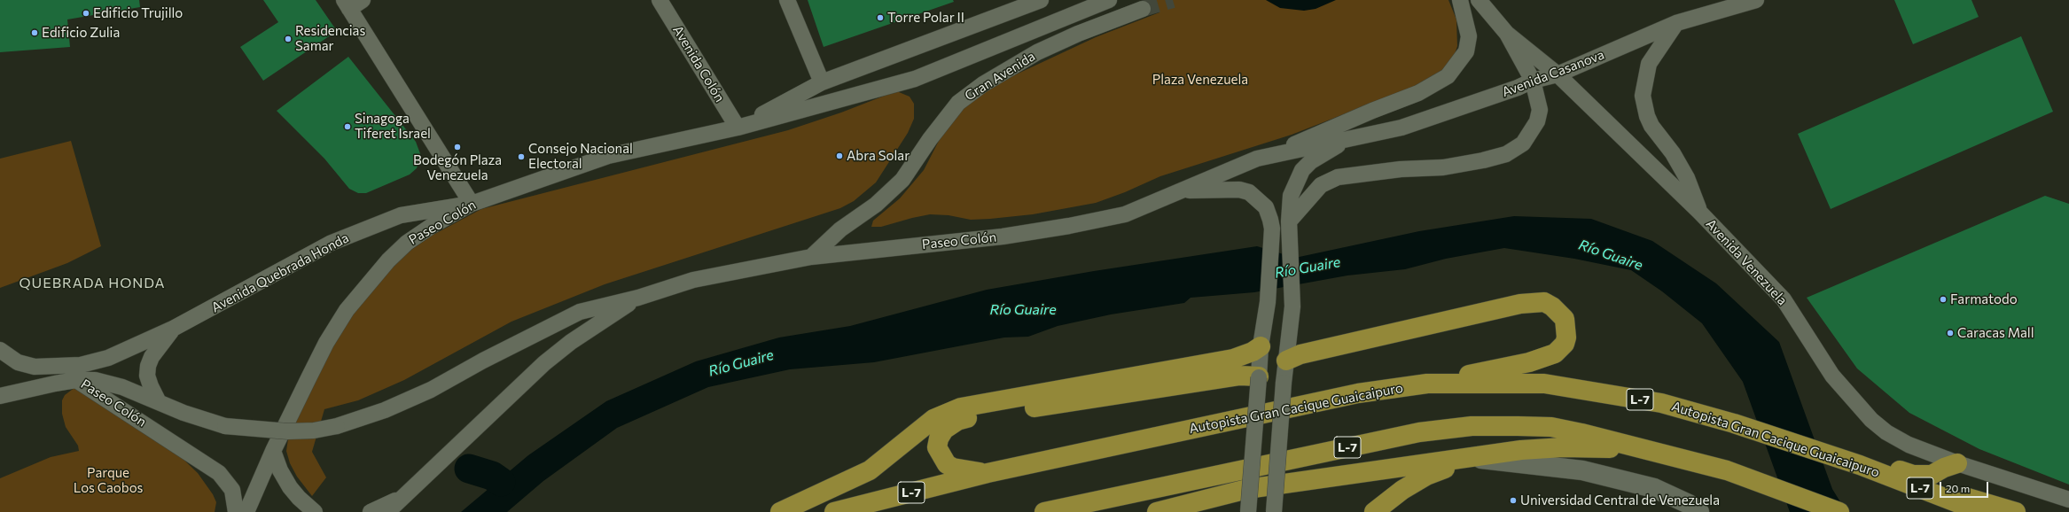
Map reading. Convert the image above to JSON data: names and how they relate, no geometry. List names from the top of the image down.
{
  "streets": {
    "highway": ["L-7", "Autopista Gran Cacique Guaicaipuro"],
    "street": [
      "Avenida Colón",
      "Avenida Casanova",
      "Gran Avenida",
      "Paseo Colón",
      "Avenida Venezuela",
      "Avenida Quebrada Honda"
    ]
  },
  "crossings": [
    ["Avenida Colón", "Gran Avenida"],
    ["Avenida Colón", "Paseo Colón"],
    ["Avenida Casanova", "Paseo Colón"],
    ["Avenida Casanova", "Avenida Venezuela"],
    ["Gran Avenida", "Paseo Colón"],
    ["Paseo Colón", "Avenida Quebrada Honda"]
  ],
  "districts": ["QUEBRADA HONDA"],
  "water": ["Río Guaire"],
  "parks": ["Plaza Venezuela", "Parque Los Caobos"],
  "places": [
    "Edificio Trujillo",
    "Torre Polar II",
    "Edificio Zulia",
    "Residencias Samar",
    "Sinagoga Tiferet Israel",
    "Bodegón Plaza Venezuela",
    "Abra Solar",
    "Consejo Nacional Electoral",
    "Farmatodo",
    "Caracas Mall",
    "Universidad Central de Venezuela"
  ],
  "scale_bar": "20 m"
}
